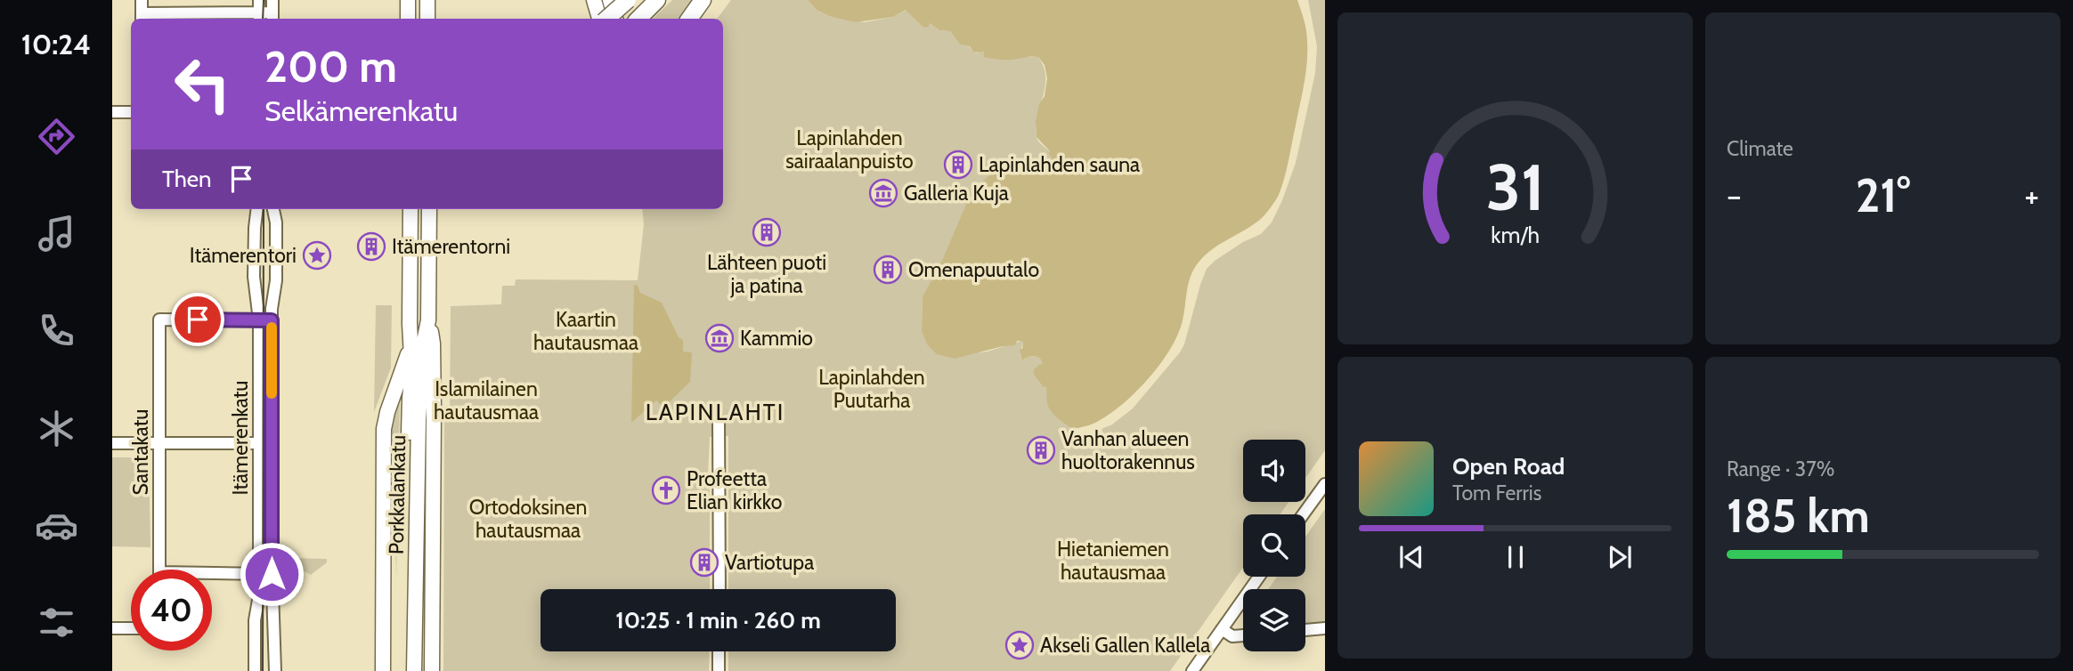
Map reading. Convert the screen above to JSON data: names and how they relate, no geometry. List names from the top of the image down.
{
  "streets": {
    "main road": ["Porkkalankatu"],
    "street": ["Itämerenkatu", "Santakatu"]
  },
  "crossings": [
    ["Itämerenkatu", "Santakatu"]
  ],
  "districts": ["LAPINLAHTI"],
  "parks": [
    "Lapinlahden sairaalanpuisto",
    "Kaartin hautausmaa",
    "Lapinlahden Puutarha",
    "Islamilainen hautausmaa",
    "Ortodoksinen hautausmaa",
    "Hietaniemen hautausmaa"
  ],
  "places": {
    "building": [
      "Lapinlahden sauna",
      "Lähteen puoti ja patina",
      "Itämerentorni",
      "Omenapuutalo",
      "Vanhan alueen huoltorakennus",
      "Vartiotupa"
    ],
    "museum": ["Galleria Kuja", "Kammio"],
    "place": ["Itämerentori", "Akseli Gallen Kallela"],
    "church": ["Profeetta Elian kirkko"]
  },
  "page": {
    "tabs": "10:24",
    "tile": [
      "Climate",
      ["Range · 37%", "185 km"]
    ],
    "turn": ["200 m", "Selkämerenkatu"],
    "then": "Then",
    "heat": ["−", "21°", "+"],
    "song": ["Open Road", "Tom Ferris"],
    "limit": "40",
    "trip": "10:25 · 1 min · 260 m",
    "gauge": ["31", "km/h"]
  }
}
